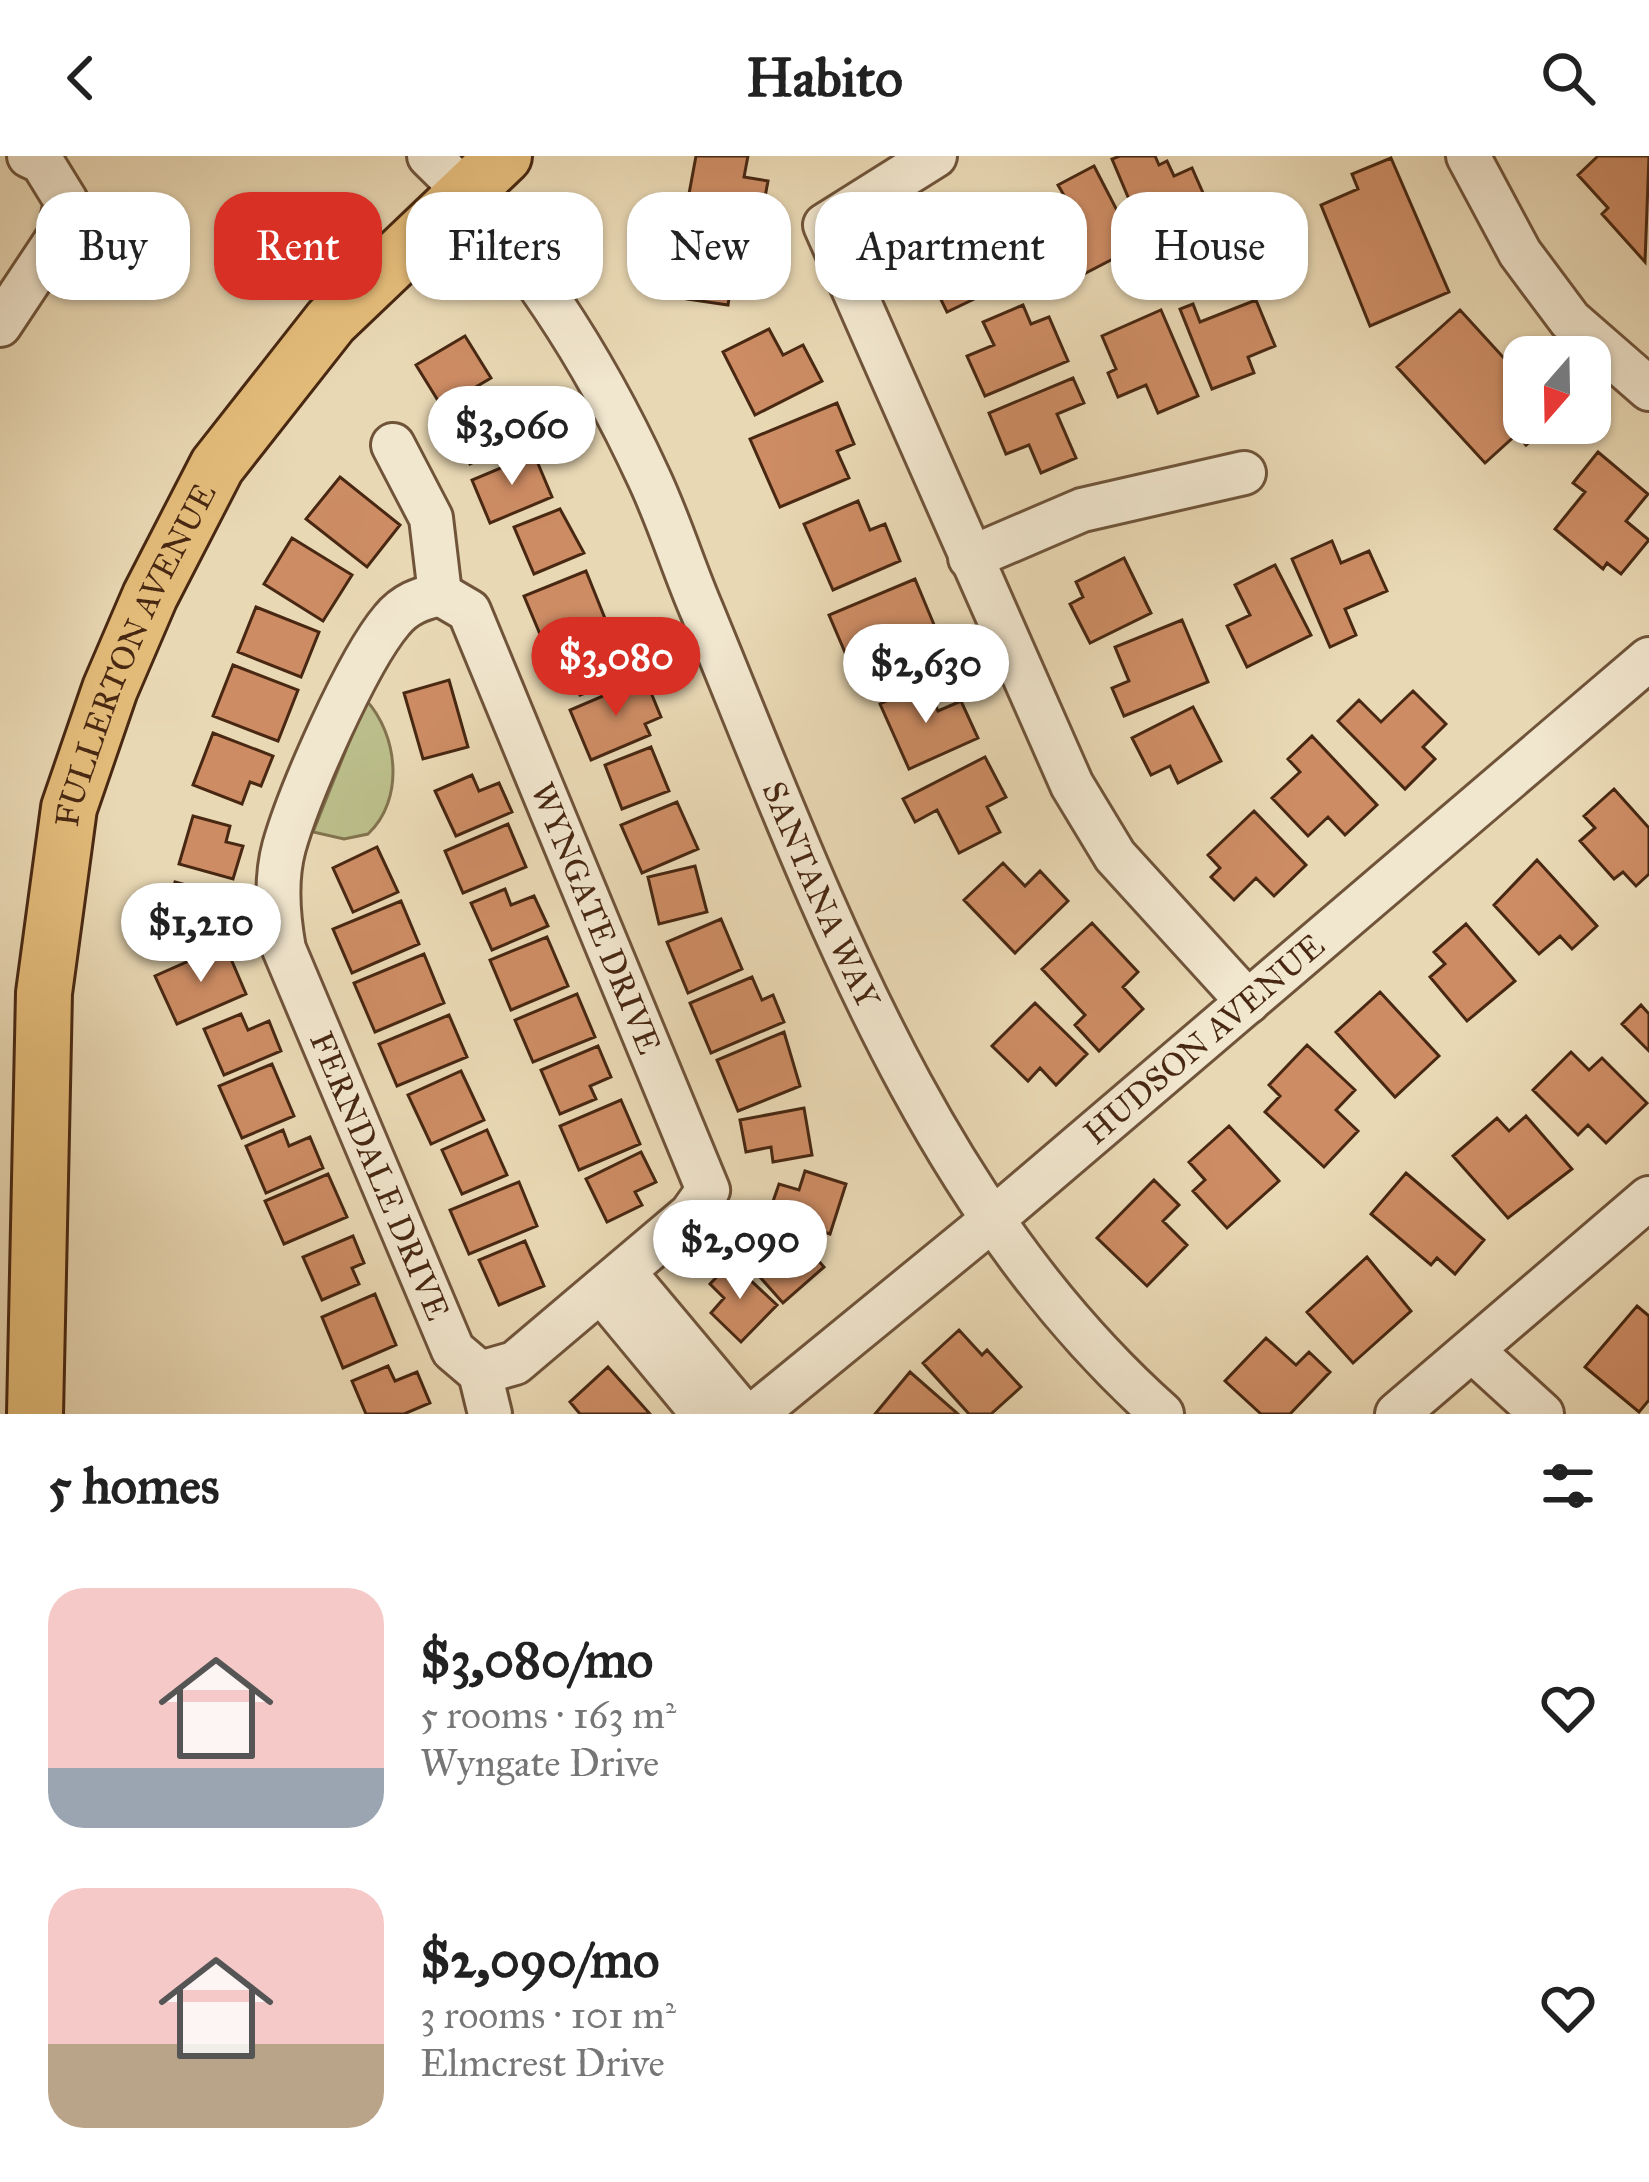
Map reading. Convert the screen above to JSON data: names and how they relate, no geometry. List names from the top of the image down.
{
  "streets": {
    "main road": ["FULLERTON AVENUE"],
    "street": [
      "SANTANA WAY",
      "WYNGATE DRIVE",
      "HUDSON AVENUE",
      "FERNDALE DRIVE"
    ]
  },
  "crossings": [
    ["FULLERTON AVENUE", "SANTANA WAY"],
    ["SANTANA WAY", "HUDSON AVENUE"],
    ["WYNGATE DRIVE", "FERNDALE DRIVE"]
  ],
  "north": "bottom",
  "page": {
    "header": "Habito",
    "chip": [
      "Buy",
      "Rent",
      "Filters",
      "New",
      "Apartment",
      "House"
    ],
    "price": [
      "$3,060",
      "$3,080",
      "$2,630",
      "$1,210",
      "$2,090"
    ],
    "heading": "5 homes",
    "list": [
      {
        "name": "$3,080/mo",
        "note": "5 rooms · 163 m² · Wyngate Drive"
      },
      {
        "name": "$2,090/mo",
        "note": "3 rooms · 101 m² · Elmcrest Drive"
      }
    ]
  }
}
